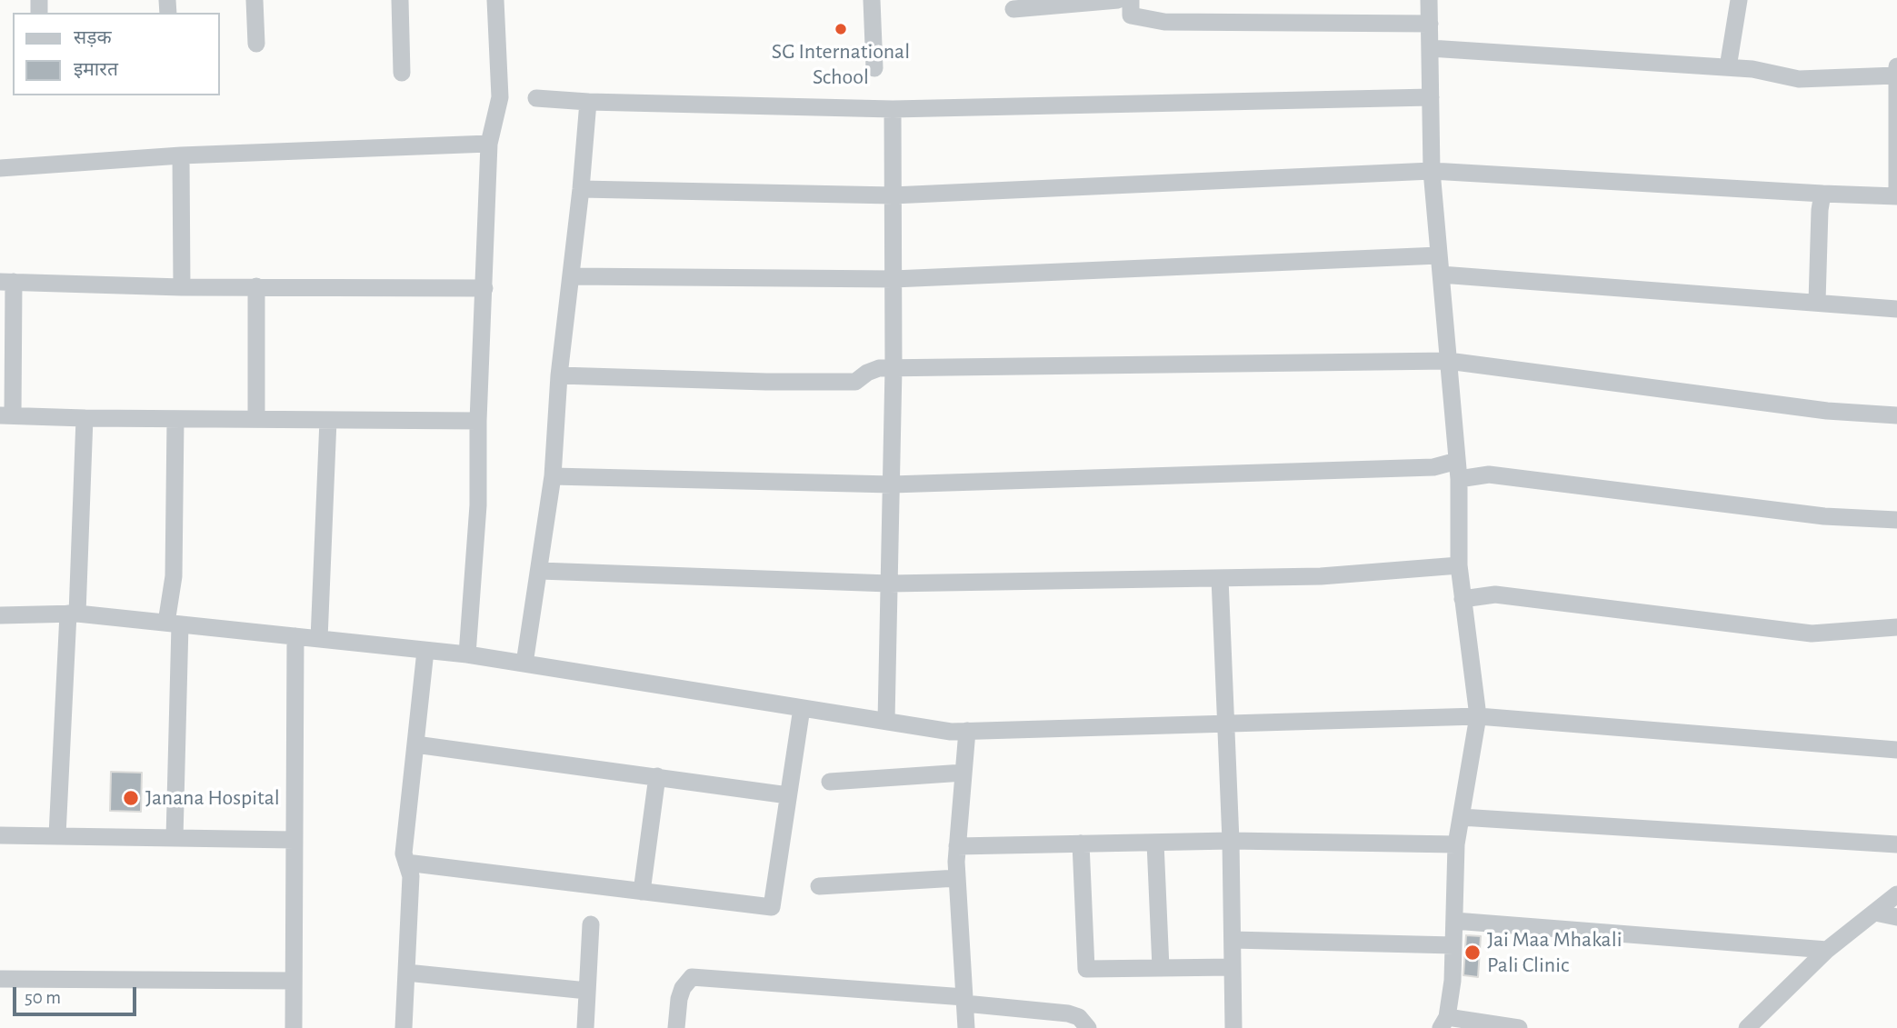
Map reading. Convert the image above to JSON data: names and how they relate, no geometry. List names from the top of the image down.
{
  "places": ["SG International School", "Janana Hospital", "Jai Maa Mhakali Pali Clinic"],
  "legend": ["सड़क", "इमारत"],
  "scale_bar": "50 m"
}
